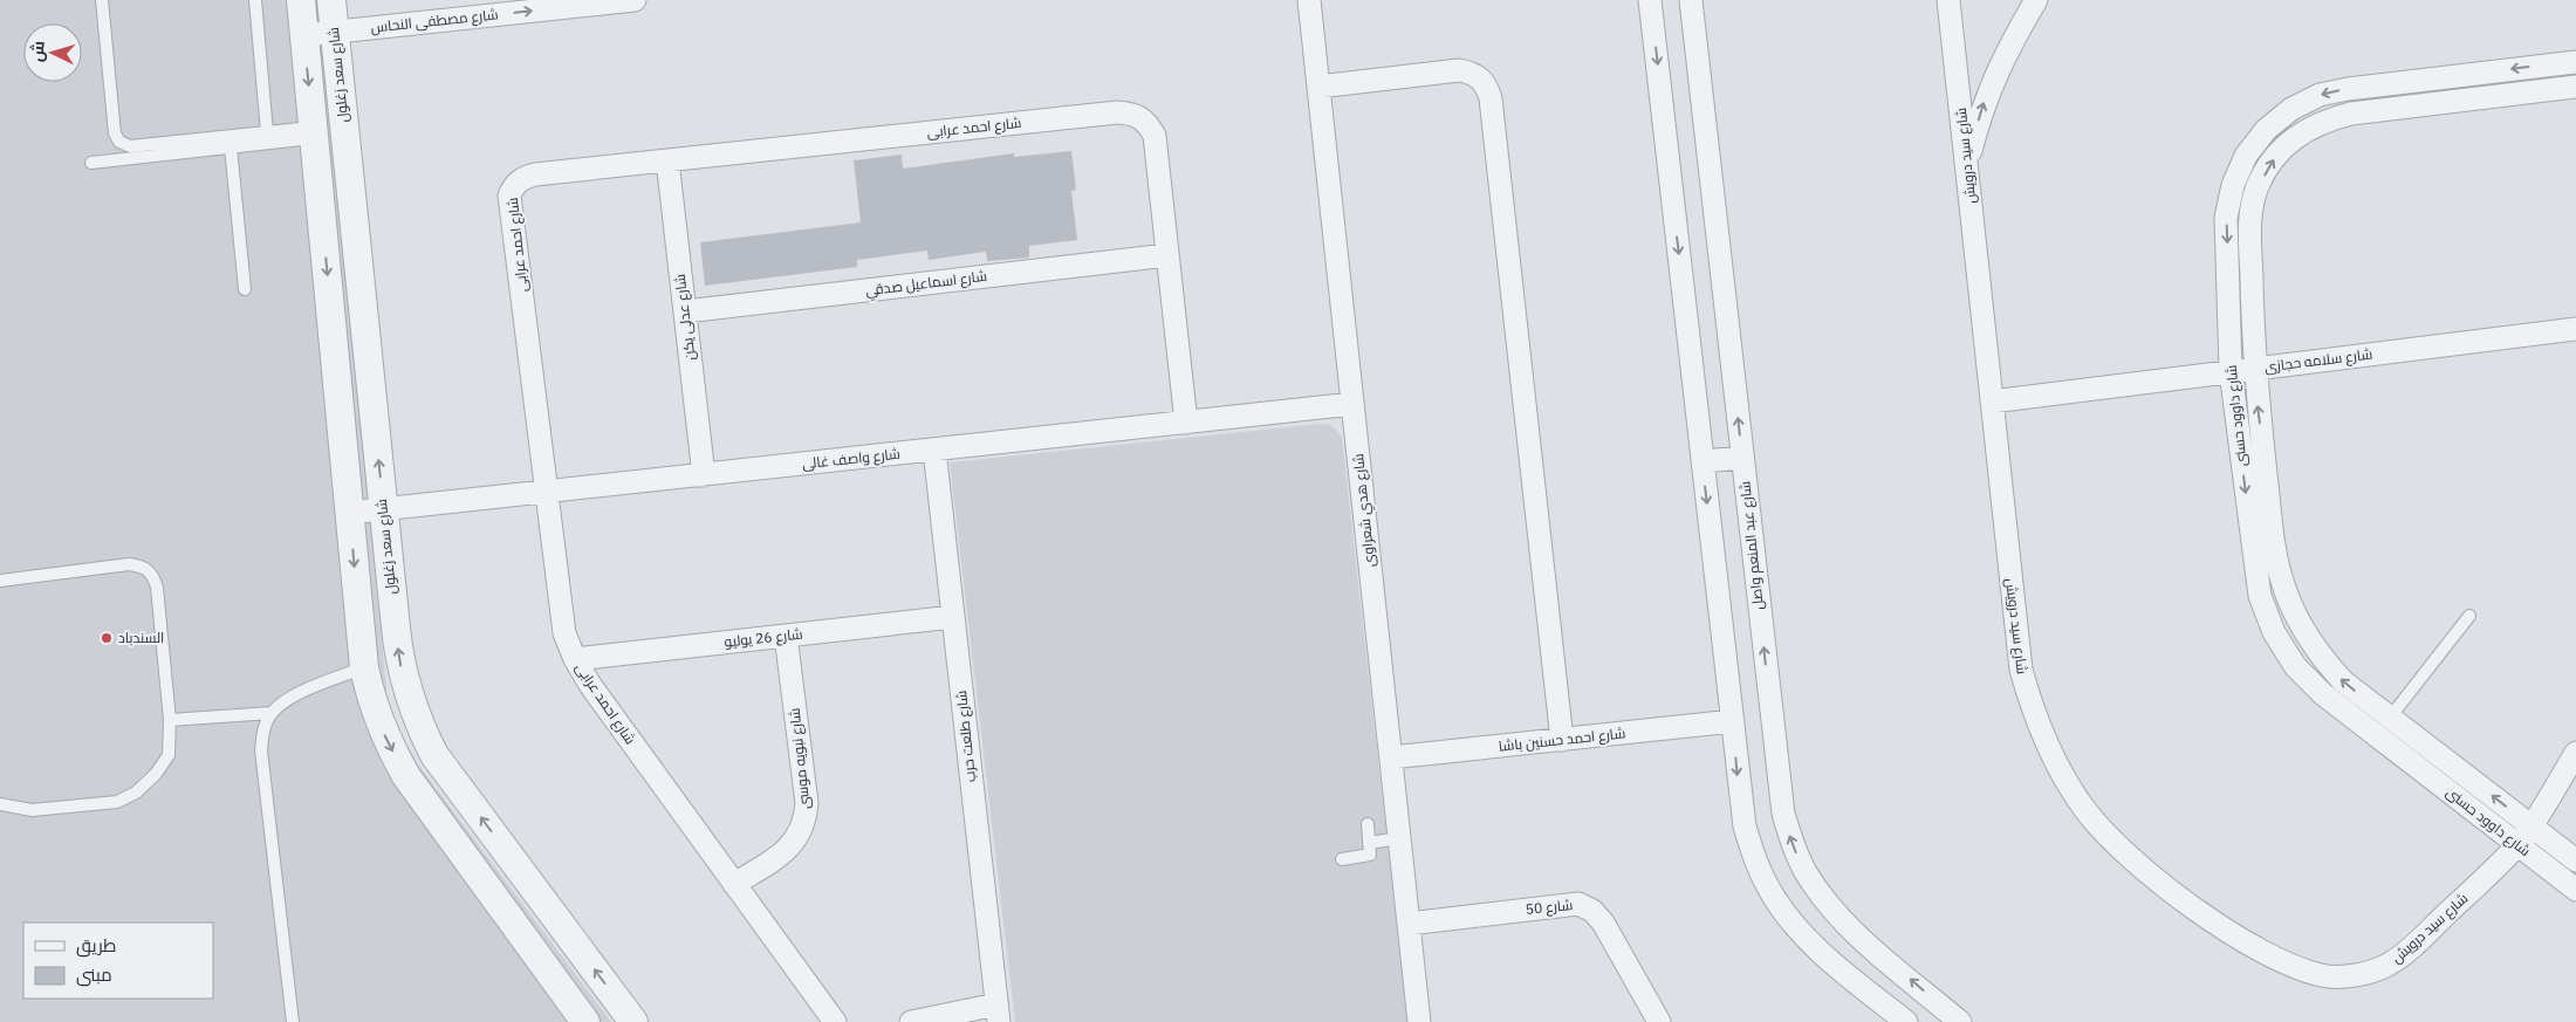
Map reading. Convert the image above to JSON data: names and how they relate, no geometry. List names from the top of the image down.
{
  "streets": {
    "street": [
      "شارع مصطفى النحاس",
      "شارع سعد زغلول",
      "شارع احمد عرابى",
      "شارع سيد درويش",
      "شارع اسماعيل صدقي",
      "شارع عدلى يكن",
      "شارع سلامه حجازى",
      "شارع داوود حسنى",
      "شارع واصف غالى",
      "شارع هدي شعراوى",
      "شارع عبد المنعم واصل",
      "شارع 26 يوليو",
      "شارع طلعت حرب",
      "شارع احمد حسنين باشا",
      "شارع نبويه موسى",
      "شارع 50"
    ]
  },
  "crossings": [
    ["شارع مصطفى النحاس", "شارع سعد زغلول"],
    ["شارع سعد زغلول", "شارع واصف غالى"],
    ["شارع احمد عرابى", "شارع اسماعيل صدقي"],
    ["شارع احمد عرابى", "شارع عدلى يكن"],
    ["شارع احمد عرابى", "شارع واصف غالى"],
    ["شارع احمد عرابى", "شارع 26 يوليو"],
    ["شارع احمد عرابى", "شارع نبويه موسى"],
    ["شارع سيد درويش", "شارع سلامه حجازى"],
    ["شارع سيد درويش", "شارع داوود حسنى"],
    ["شارع اسماعيل صدقي", "شارع عدلى يكن"],
    ["شارع عدلى يكن", "شارع واصف غالى"],
    ["شارع سلامه حجازى", "شارع داوود حسنى"],
    ["شارع واصف غالى", "شارع هدي شعراوى"],
    ["شارع واصف غالى", "شارع طلعت حرب"],
    ["شارع هدي شعراوى", "شارع احمد حسنين باشا"],
    ["شارع هدي شعراوى", "شارع 50"],
    ["شارع 26 يوليو", "شارع طلعت حرب"],
    ["شارع 26 يوليو", "شارع نبويه موسى"]
  ],
  "one_way": ["شارع مصطفى النحاس"],
  "places": ["السندباد"],
  "legend": ["طريق", "مبنى"],
  "north": "left"
}
